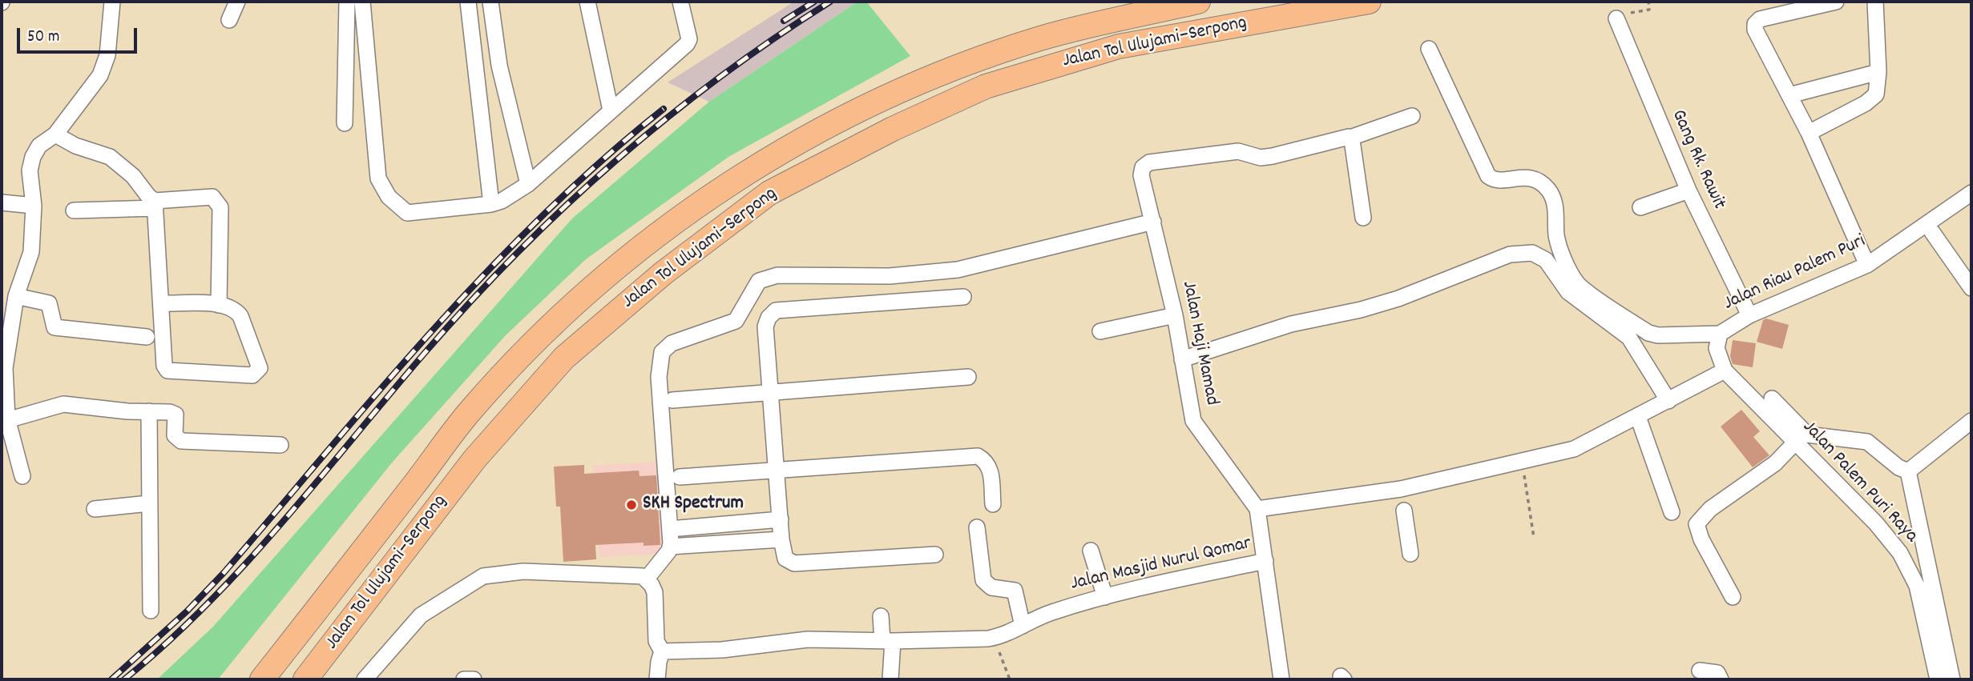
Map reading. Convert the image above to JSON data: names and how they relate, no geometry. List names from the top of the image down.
{
  "streets": {
    "highway": ["Jalan Tol Ulujami–Serpong"],
    "street": [
      "Gang Rk. Rawit",
      "Jalan Riau Palem Puri",
      "Jalan Haji Mamad",
      "Jalan Palem Puri Raya",
      "Jalan Masjid Nurul Qomar"
    ]
  },
  "crossings": [
    ["Gang Rk. Rawit", "Jalan Riau Palem Puri"],
    ["Jalan Riau Palem Puri", "Jalan Palem Puri Raya"],
    ["Jalan Haji Mamad", "Jalan Masjid Nurul Qomar"],
    ["Jalan Palem Puri Raya", "Jalan Masjid Nurul Qomar"]
  ],
  "places": ["SKH Spectrum"],
  "scale_bar": "50 m"
}
